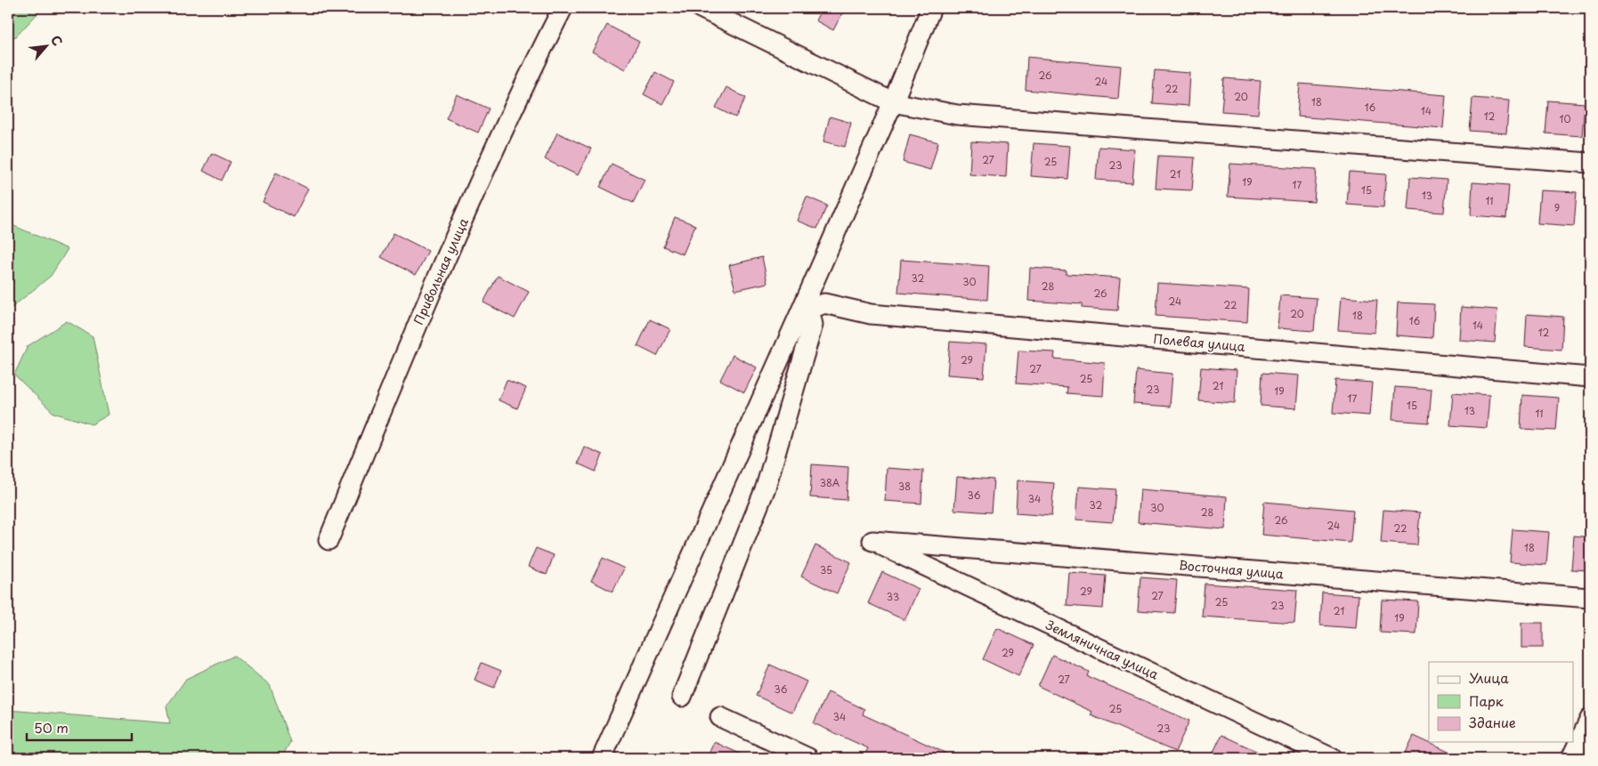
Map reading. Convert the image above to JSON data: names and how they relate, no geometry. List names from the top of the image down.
{
  "streets": {
    "street": [
      "Привольная улица",
      "Полевая улица",
      "Восточная улица",
      "Земляничная улица"
    ]
  },
  "crossings": [
    ["Восточная улица", "Земляничная улица"]
  ],
  "house_numbers": [
    "26",
    "24",
    "22",
    "20",
    "18",
    "16",
    "14",
    "12",
    "10",
    "27",
    "25",
    "23",
    "21",
    "19",
    "17",
    "15",
    "13",
    "11",
    "9",
    "32",
    "30",
    "28",
    "26",
    "24",
    "22",
    "20",
    "18",
    "16",
    "14",
    "12",
    "29",
    "27",
    "25",
    "21",
    "23",
    "19",
    "17",
    "15",
    "13",
    "11",
    "38А",
    "38",
    "36",
    "34",
    "32",
    "30",
    "28",
    "26",
    "24",
    "22",
    "18",
    "35",
    "29",
    "27",
    "33",
    "25",
    "23",
    "21",
    "19",
    "29",
    "27",
    "36",
    "25",
    "34",
    "23"
  ],
  "legend": ["Улица", "Парк", "Здание"],
  "scale_bar": "50 m",
  "north": "top right"
}
